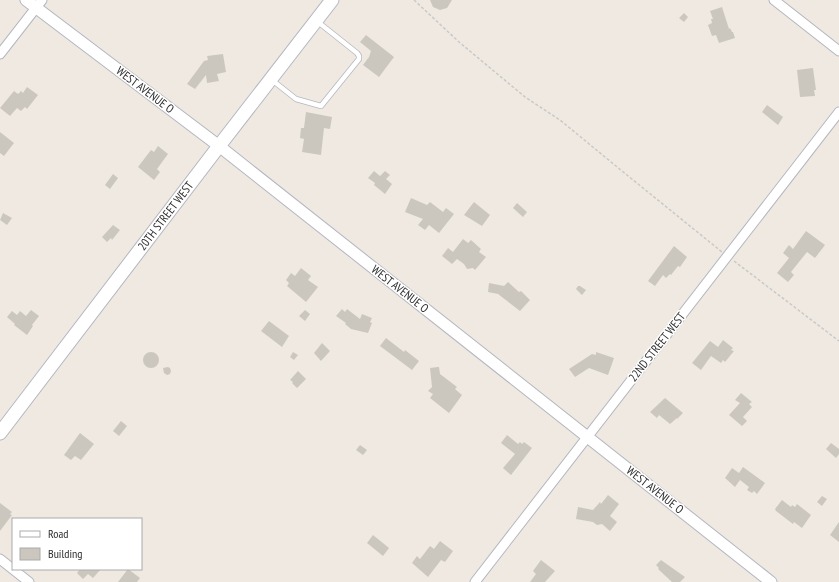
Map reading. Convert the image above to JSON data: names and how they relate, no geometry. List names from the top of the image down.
{
  "streets": {
    "main road": ["20TH STREET WEST"],
    "street": ["WEST AVENUE O", "22ND STREET WEST"]
  },
  "crossings": [
    ["WEST AVENUE O", "20TH STREET WEST"],
    ["WEST AVENUE O", "22ND STREET WEST"]
  ],
  "legend": ["Road", "Building"]
}
